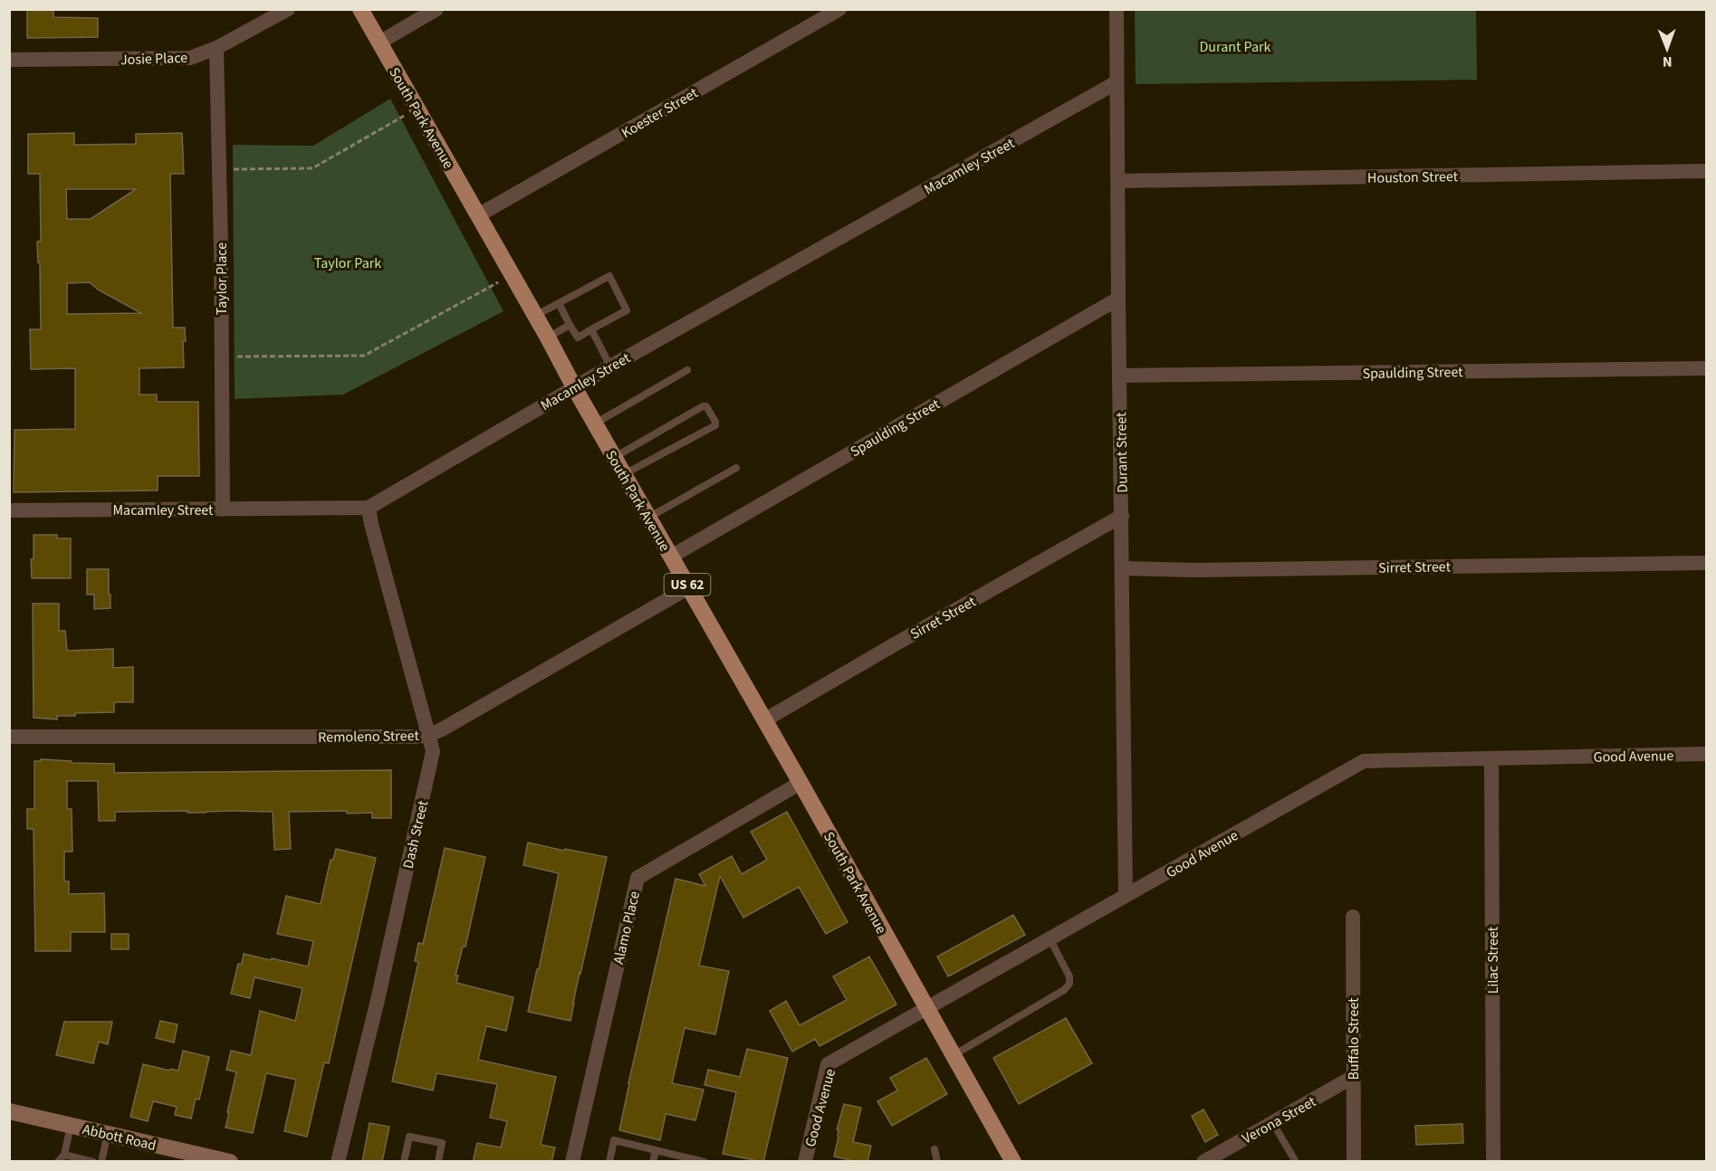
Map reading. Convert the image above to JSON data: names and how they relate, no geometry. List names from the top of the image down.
{
  "streets": {
    "main road": ["South Park Avenue", "US 62"],
    "street": [
      "Josie Place",
      "Koester Street",
      "Macamley Street",
      "Houston Street",
      "Taylor Place",
      "Spaulding Street",
      "Durant Street",
      "Sirret Street",
      "Remoleno Street",
      "Good Avenue",
      "Dash Street",
      "Alamo Place",
      "Lilac Street",
      "Buffalo Street",
      "Verona Street",
      "Abbott Road"
    ]
  },
  "crossings": [
    ["Josie Place", "Taylor Place"],
    ["Koester Street", "South Park Avenue"],
    ["South Park Avenue", "Macamley Street"],
    ["South Park Avenue", "Spaulding Street"],
    ["South Park Avenue", "Sirret Street"],
    ["South Park Avenue", "Remoleno Street"],
    ["South Park Avenue", "Good Avenue"],
    ["South Park Avenue", "Alamo Place"],
    ["Macamley Street", "Taylor Place"],
    ["Macamley Street", "Durant Street"],
    ["Macamley Street", "Dash Street"],
    ["Houston Street", "Durant Street"],
    ["Spaulding Street", "Durant Street"],
    ["Durant Street", "Sirret Street"],
    ["Durant Street", "Good Avenue"],
    ["Remoleno Street", "Dash Street"],
    ["Good Avenue", "Lilac Street"],
    ["Buffalo Street", "Verona Street"]
  ],
  "parks": ["Durant Park", "Taylor Park"],
  "north": "bottom"
}
